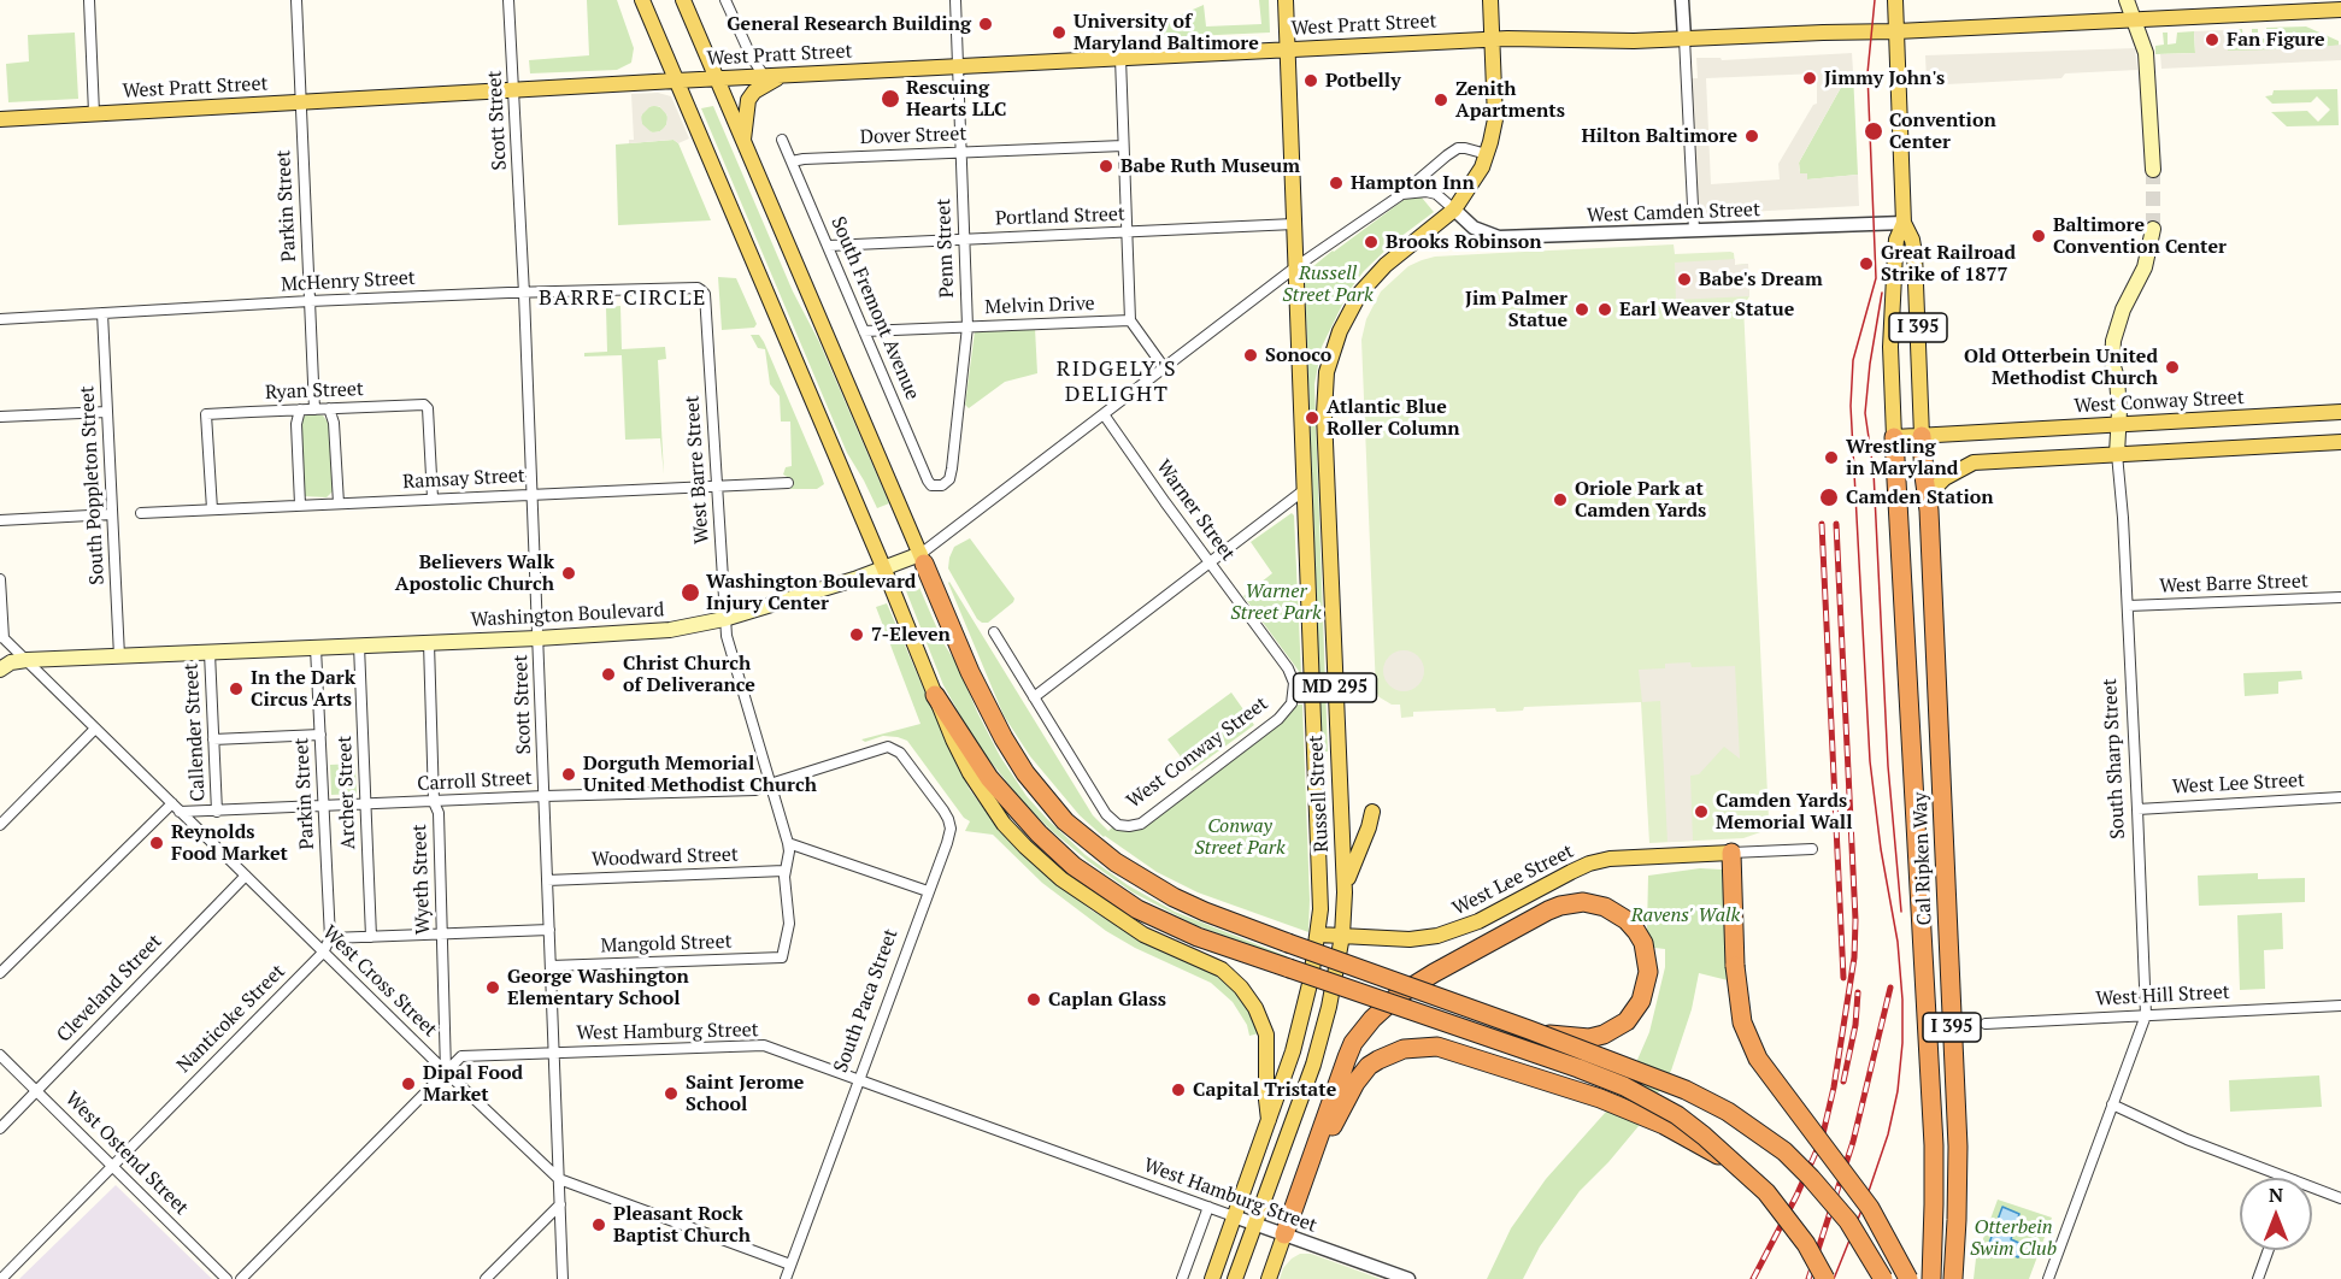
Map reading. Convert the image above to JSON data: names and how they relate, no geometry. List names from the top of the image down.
{
  "streets": {
    "highway": ["I 395", "Cal Ripken Way"],
    "main road": [
      "West Pratt Street",
      "West Conway Street",
      "Washington Boulevard",
      "MD 295",
      "South Sharp Street",
      "West Lee Street",
      "Russell Street"
    ],
    "street": [
      "Scott Street",
      "Dover Street",
      "Parkin Street",
      "West Camden Street",
      "Portland Street",
      "Penn Street",
      "McHenry Street",
      "Melvin Drive",
      "South Fremont Avenue",
      "Ryan Street",
      "West Barre Street",
      "Ramsay Street",
      "South Poppleton Street",
      "Warner Street",
      "Callender Street",
      "Carroll Street",
      "Archer Street",
      "Woodward Street",
      "Wyeth Street",
      "Mangold Street",
      "West Cross Street",
      "Cleveland Street",
      "West Hill Street",
      "South Paca Street",
      "Nanticoke Street",
      "West Hamburg Street",
      "West Ostend Street"
    ]
  },
  "crossings": [
    ["West Pratt Street", "Scott Street"],
    ["West Pratt Street", "Parkin Street"],
    ["West Pratt Street", "Penn Street"],
    ["West Pratt Street", "MD 295"],
    ["Scott Street", "McHenry Street"],
    ["Scott Street", "Ramsay Street"],
    ["Scott Street", "Washington Boulevard"],
    ["Scott Street", "Carroll Street"],
    ["Scott Street", "Woodward Street"],
    ["Scott Street", "Mangold Street"],
    ["Scott Street", "West Cross Street"],
    ["Scott Street", "West Hamburg Street"],
    ["Dover Street", "Penn Street"],
    ["Dover Street", "South Fremont Avenue"],
    ["Parkin Street", "McHenry Street"],
    ["Parkin Street", "Ryan Street"],
    ["Parkin Street", "Washington Boulevard"],
    ["Parkin Street", "Carroll Street"],
    ["Parkin Street", "Nanticoke Street"],
    ["West Camden Street", "I 395"],
    ["West Camden Street", "MD 295"],
    ["West Camden Street", "Russell Street"],
    ["Portland Street", "Penn Street"],
    ["Portland Street", "South Fremont Avenue"],
    ["Portland Street", "MD 295"],
    ["Penn Street", "Melvin Drive"],
    ["Penn Street", "South Fremont Avenue"],
    ["McHenry Street", "West Barre Street"],
    ["McHenry Street", "South Poppleton Street"],
    ["Melvin Drive", "South Fremont Avenue"],
    ["I 395", "West Conway Street"],
    ["I 395", "Cal Ripken Way"],
    ["Ryan Street", "Ramsay Street"],
    ["West Conway Street", "Warner Street"],
    ["West Conway Street", "South Sharp Street"],
    ["West Conway Street", "Cal Ripken Way"],
    ["West Barre Street", "Ramsay Street"],
    ["West Barre Street", "Washington Boulevard"],
    ["West Barre Street", "South Sharp Street"],
    ["West Barre Street", "Carroll Street"],
    ["South Poppleton Street", "Washington Boulevard"],
    ["Warner Street", "Washington Boulevard"],
    ["Washington Boulevard", "MD 295"],
    ["Washington Boulevard", "Callender Street"],
    ["Washington Boulevard", "Archer Street"],
    ["Washington Boulevard", "Russell Street"],
    ["Washington Boulevard", "Wyeth Street"],
    ["Washington Boulevard", "West Cross Street"],
    ["MD 295", "Russell Street"],
    ["Callender Street", "Carroll Street"],
    ["South Sharp Street", "West Lee Street"],
    ["South Sharp Street", "West Hill Street"],
    ["Carroll Street", "Archer Street"],
    ["Carroll Street", "Wyeth Street"],
    ["Carroll Street", "West Cross Street"],
    ["Carroll Street", "South Paca Street"],
    ["West Lee Street", "Russell Street"],
    ["Russell Street", "West Hamburg Street"],
    ["Woodward Street", "Mangold Street"],
    ["Wyeth Street", "West Cross Street"],
    ["Wyeth Street", "West Hamburg Street"],
    ["West Cross Street", "Cleveland Street"],
    ["West Cross Street", "South Paca Street"],
    ["West Cross Street", "Nanticoke Street"],
    ["West Cross Street", "West Hamburg Street"],
    ["Cleveland Street", "West Ostend Street"],
    ["South Paca Street", "West Hamburg Street"],
    ["Nanticoke Street", "West Ostend Street"]
  ],
  "districts": ["BARRE CIRCLE", "RIDGELY'S DELIGHT"],
  "parks": [
    "Russell Street Park",
    "Warner Street Park",
    "Conway Street Park",
    "Ravens' Walk",
    "Otterbein Swim Club"
  ],
  "places": [
    "General Research Building",
    "University of Maryland Baltimore",
    "Fan Figure",
    "Jimmy John's",
    "Potbelly",
    "Rescuing Hearts LLC",
    "Zenith Apartments",
    "Convention Center",
    "Hilton Baltimore",
    "Babe Ruth Museum",
    "Hampton Inn",
    "Baltimore Convention Center",
    "Brooks Robinson",
    "Great Railroad Strike of 1877",
    "Babe's Dream",
    "Jim Palmer Statue",
    "Earl Weaver Statue",
    "Sonoco",
    "Old Otterbein United Methodist Church",
    "Atlantic Blue Roller Column",
    "Wrestling in Maryland",
    "Camden Station",
    "Oriole Park at Camden Yards",
    "Believers Walk Apostolic Church",
    "Washington Boulevard Injury Center",
    "7-Eleven",
    "Christ Church of Deliverance",
    "In the Dark Circus Arts",
    "Dorguth Memorial United Methodist Church",
    "Camden Yards Memorial Wall",
    "Reynolds Food Market",
    "George Washington Elementary School",
    "Caplan Glass",
    "Dipal Food Market",
    "Capital Tristate",
    "Saint Jerome School",
    "Pleasant Rock Baptist Church"
  ],
  "north": "top"
}
